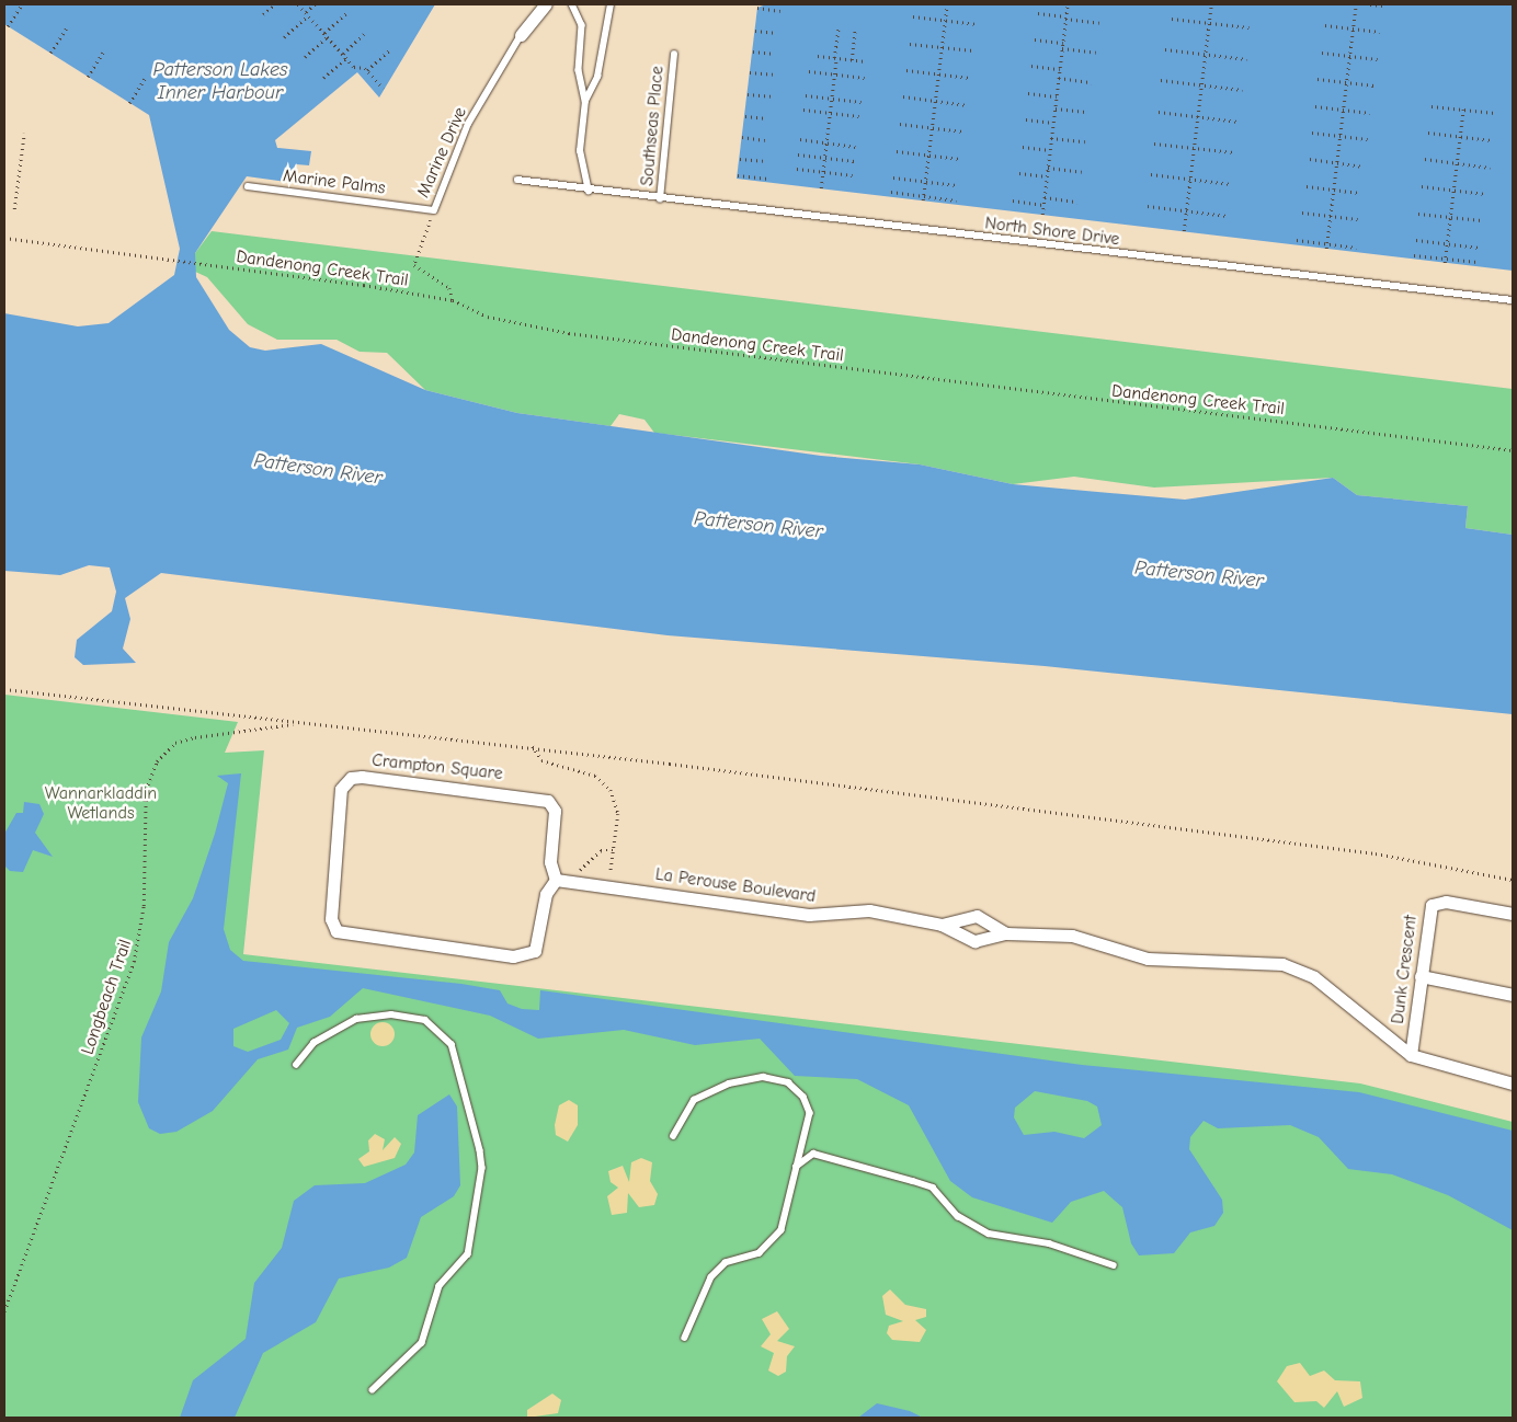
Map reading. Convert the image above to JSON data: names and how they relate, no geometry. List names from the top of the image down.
{
  "streets": {
    "street": ["Crampton Square", "La Perouse Boulevard", "Dunk Crescent"],
    "lane": [
      "Southseas Place",
      "Marine Drive",
      "Marine Palms",
      "North Shore Drive"
    ],
    "path": ["Dandenong Creek Trail", "Longbeach Trail"]
  },
  "crossings": [
    ["Southseas Place", "North Shore Drive"],
    ["Marine Drive", "Marine Palms"],
    ["Crampton Square", "La Perouse Boulevard"],
    ["La Perouse Boulevard", "Dunk Crescent"]
  ],
  "water": ["Patterson Lakes Inner Harbour", "Patterson River"],
  "parks": ["Wannarkladdin Wetlands"]
}
